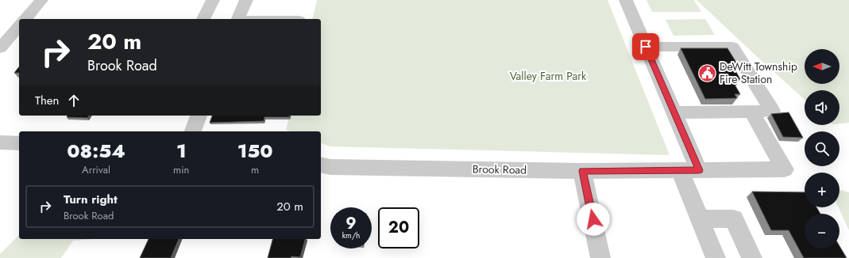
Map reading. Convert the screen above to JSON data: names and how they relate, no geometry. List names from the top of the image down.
{
  "streets": {
    "street": ["Brook Road"]
  },
  "parks": ["Valley Farm Park"],
  "places": {
    "public building": ["DeWitt Township Fire Station"]
  },
  "north": "left",
  "page": {
    "turn": ["20 m", "Brook Road"],
    "map_buttons": ["+", "−"],
    "then": "Then",
    "eta": [
      "08:54",
      "Arrival",
      "1",
      "min",
      "150",
      "m"
    ],
    "list": [
      {
        "name": "Turn right",
        "note": "Brook Road",
        "value": "20 m"
      }
    ],
    "speed": "9 km/h",
    "limit": "20"
  }
}
